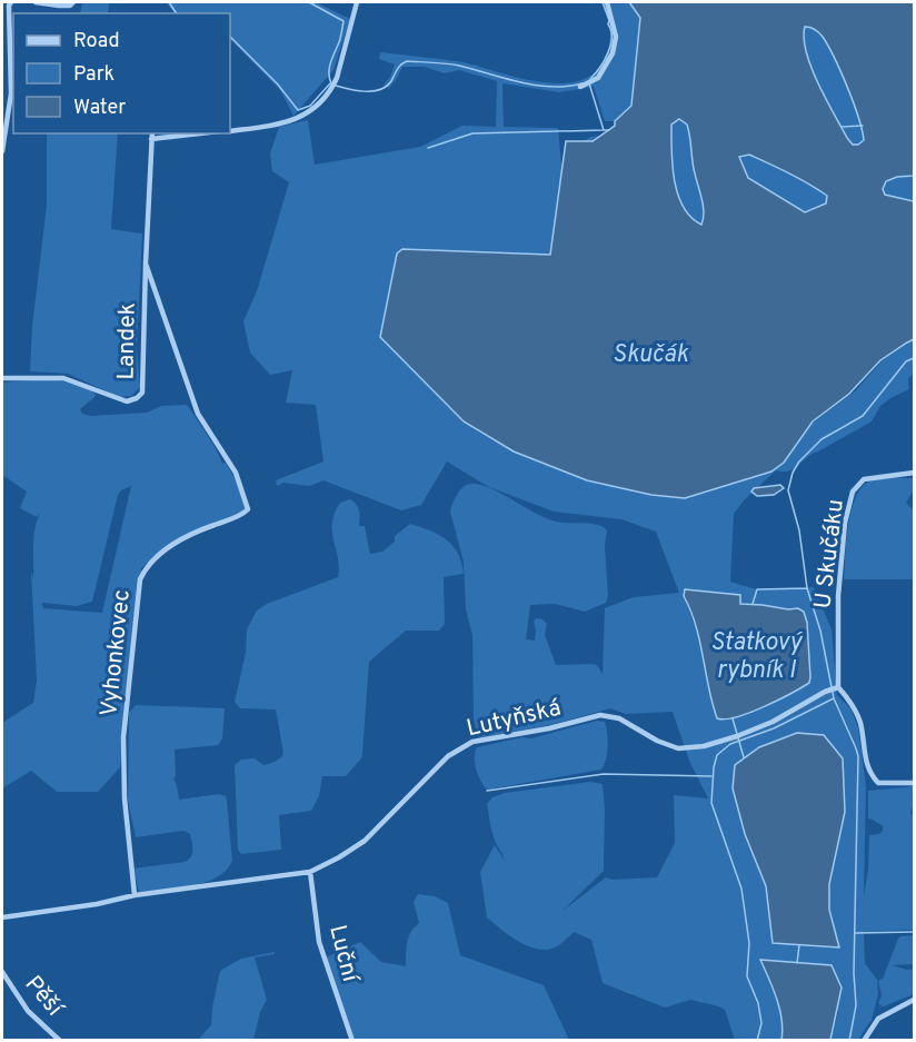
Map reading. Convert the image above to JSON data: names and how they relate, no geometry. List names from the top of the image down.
{
  "streets": {
    "street": [
      "Landek",
      "U Skučáku",
      "Vyhonkovec",
      "Lutyňská",
      "Luční",
      "Pěší"
    ]
  },
  "crossings": [
    ["Landek", "Vyhonkovec"],
    ["U Skučáku", "Lutyňská"],
    ["Vyhonkovec", "Lutyňská"],
    ["Lutyňská", "Luční"]
  ],
  "water": ["Skučák", "Statkový rybník I"],
  "legend": ["Road", "Park", "Water"]
}
